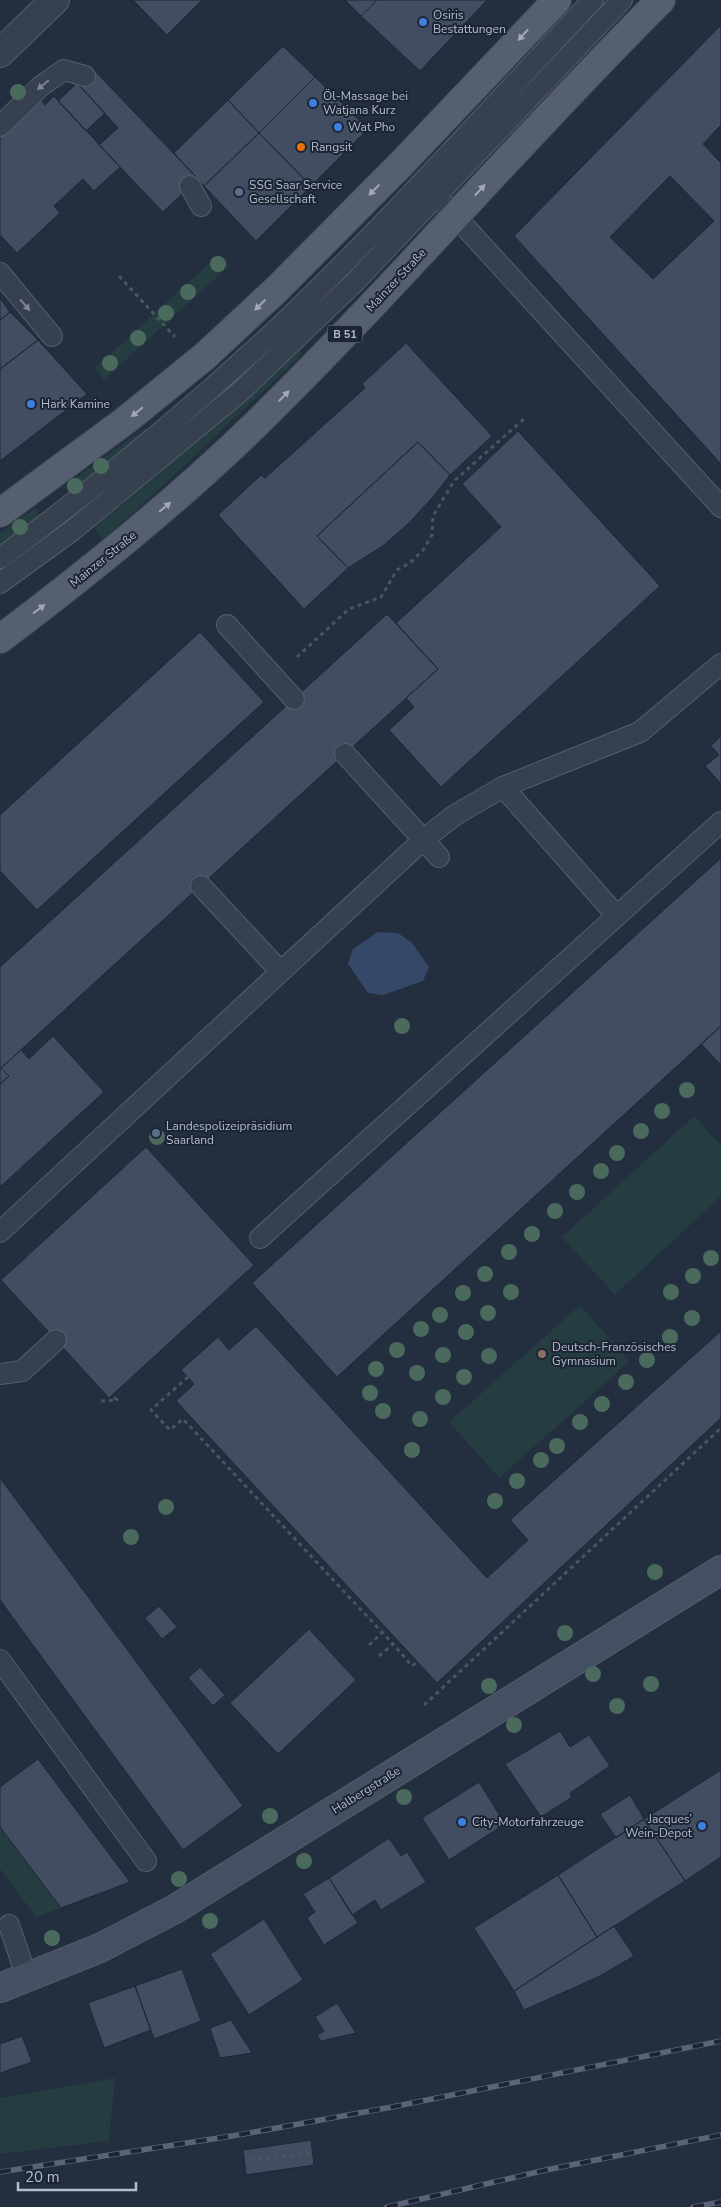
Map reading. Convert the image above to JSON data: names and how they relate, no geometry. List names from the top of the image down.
{
  "streets": {
    "main road": ["Mainzer Straße", "B 51"],
    "street": ["Halbergstraße"]
  },
  "places": [
    "Osiris Bestattungen",
    "Öl-Massage bei Watjana Kurz",
    "Wat Pho",
    "Rangsit",
    "SSG Saar Service Gesellschaft",
    "Hark Kamine",
    "Landespolizeipräsidium Saarland",
    "Deutsch-Französisches Gymnasium",
    "City-Motorfahrzeuge",
    "Jacques’ Wein-Depot"
  ],
  "scale_bar": "20 m"
}
